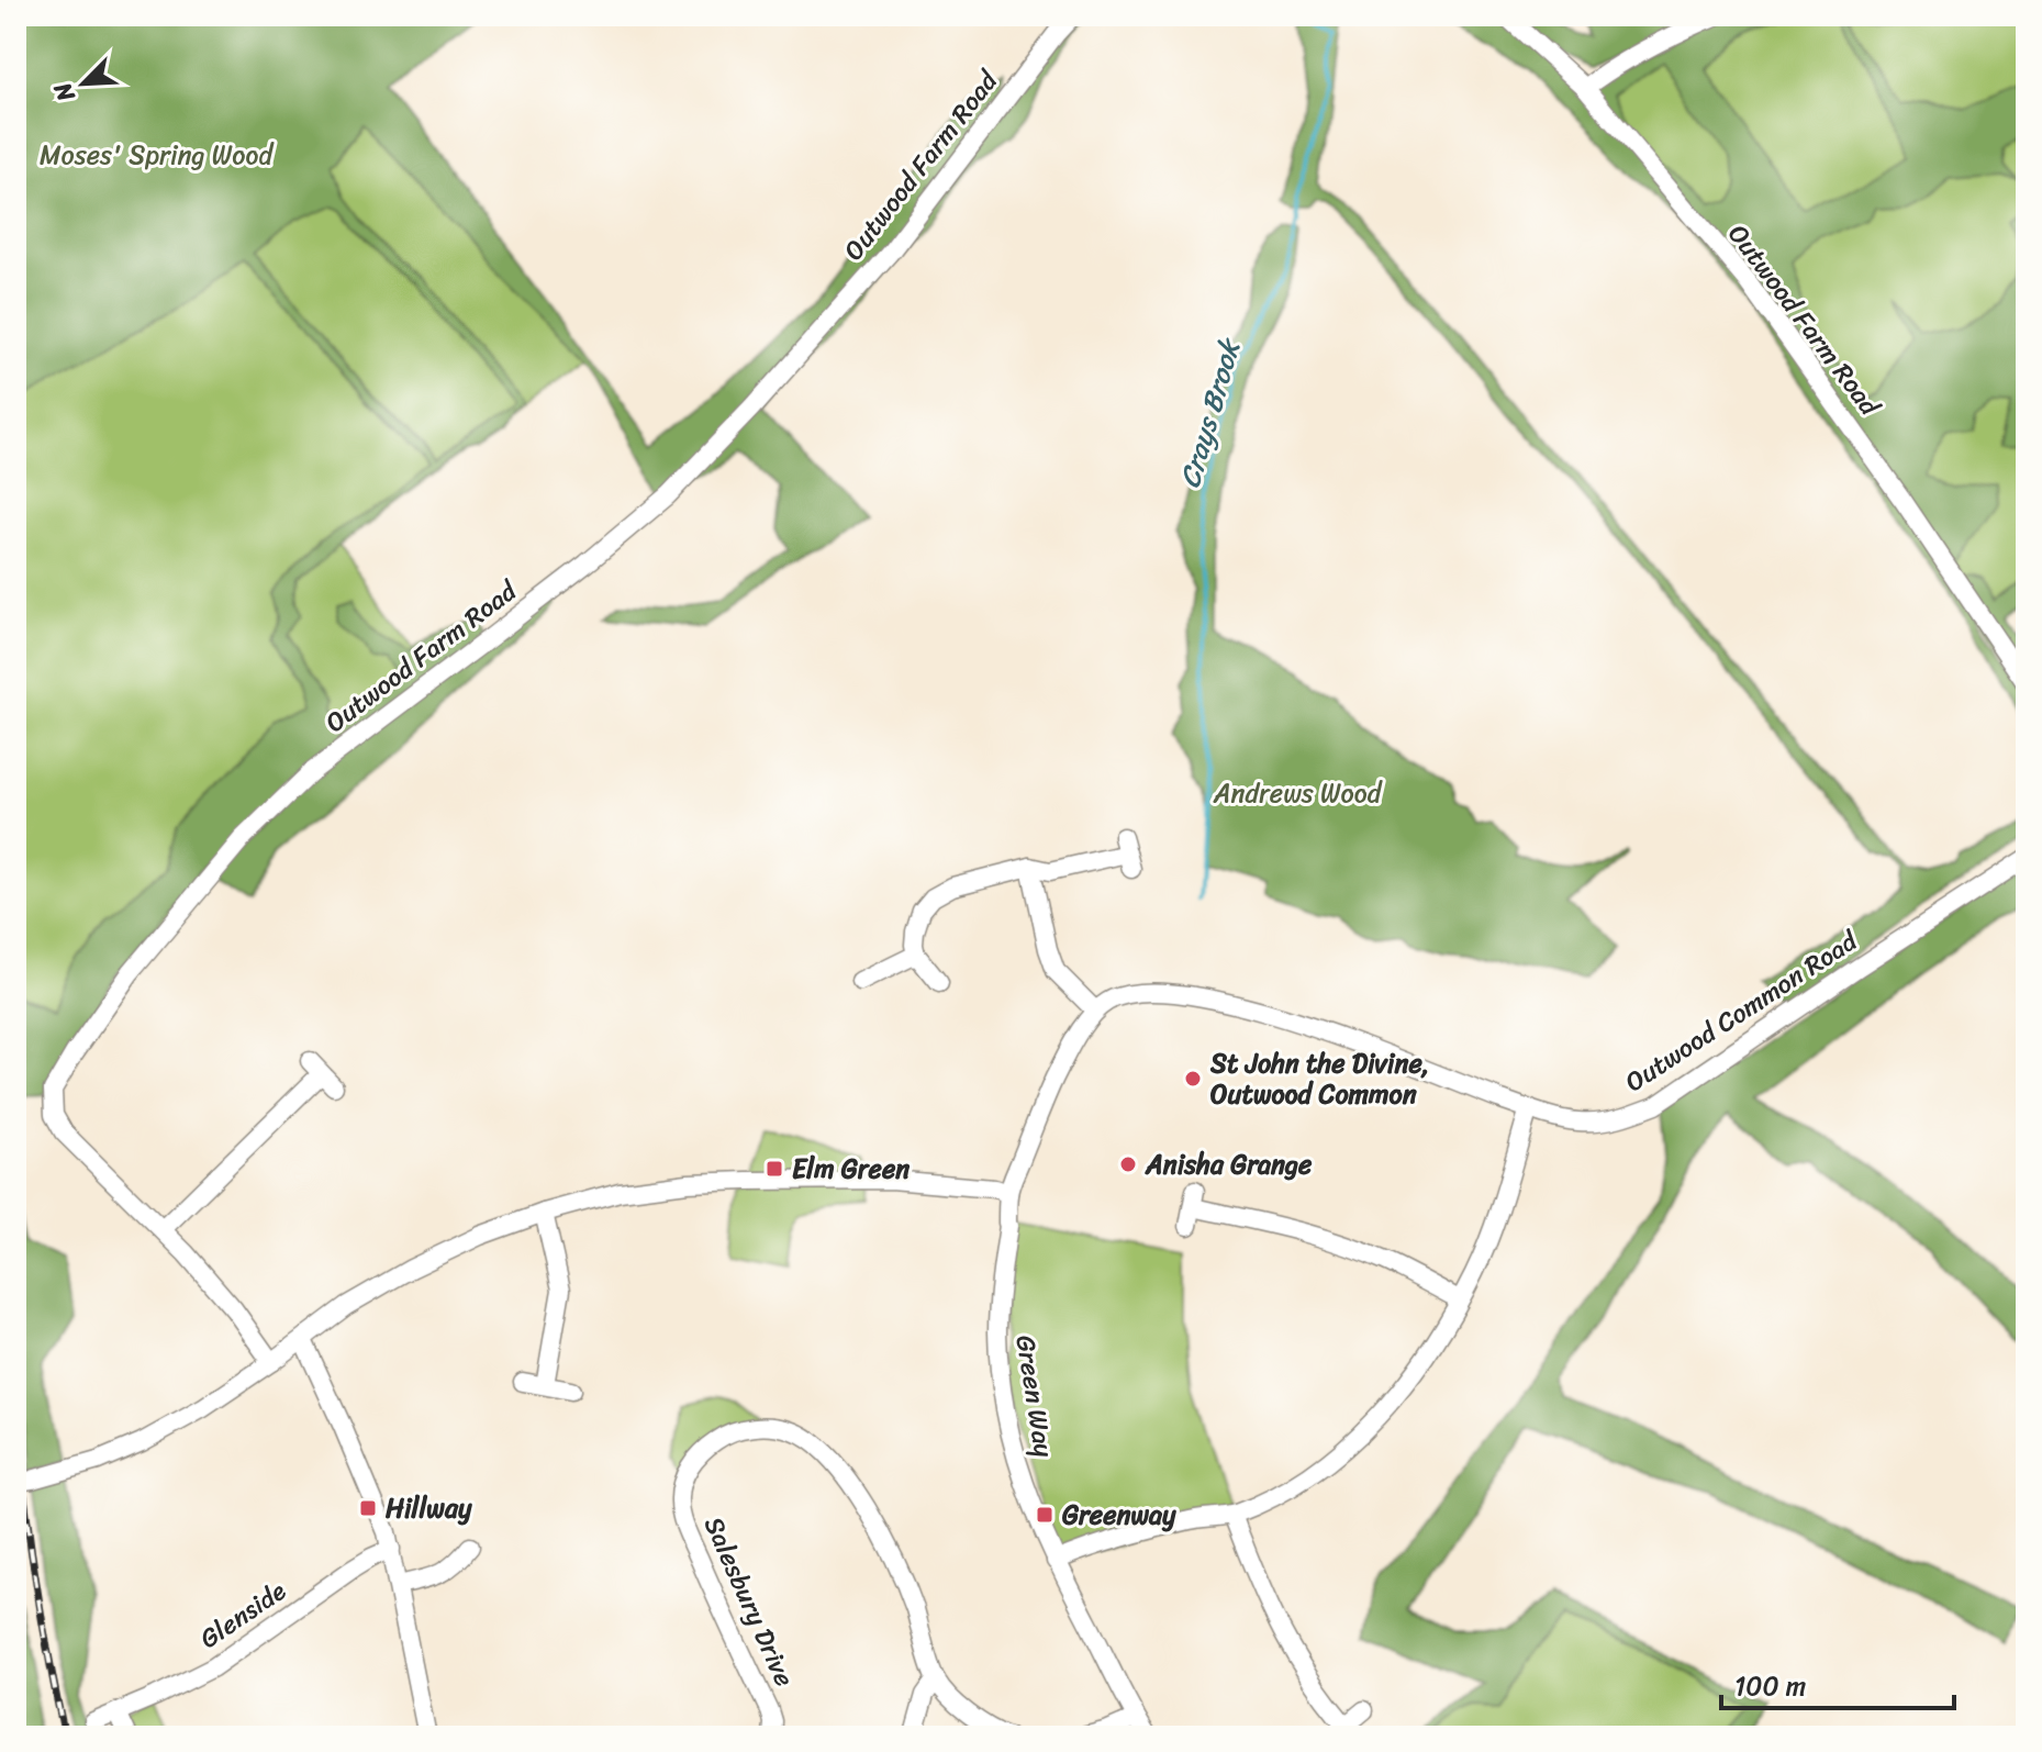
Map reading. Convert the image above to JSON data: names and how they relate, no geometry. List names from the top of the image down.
{
  "streets": {
    "street": [
      "Outwood Farm Road",
      "Outwood Common Road",
      "Green Way",
      "Salesbury Drive",
      "Glenside"
    ]
  },
  "water": ["Crays Brook"],
  "parks": ["Moses' Spring Wood", "Andrews Wood"],
  "places": {
    "other": ["St John the Divine, Outwood Common", "Anisha Grange"],
    "transit": ["Elm Green", "Hillway", "Greenway"]
  },
  "scale_bar": "100 m",
  "north": "bottom left"
}
